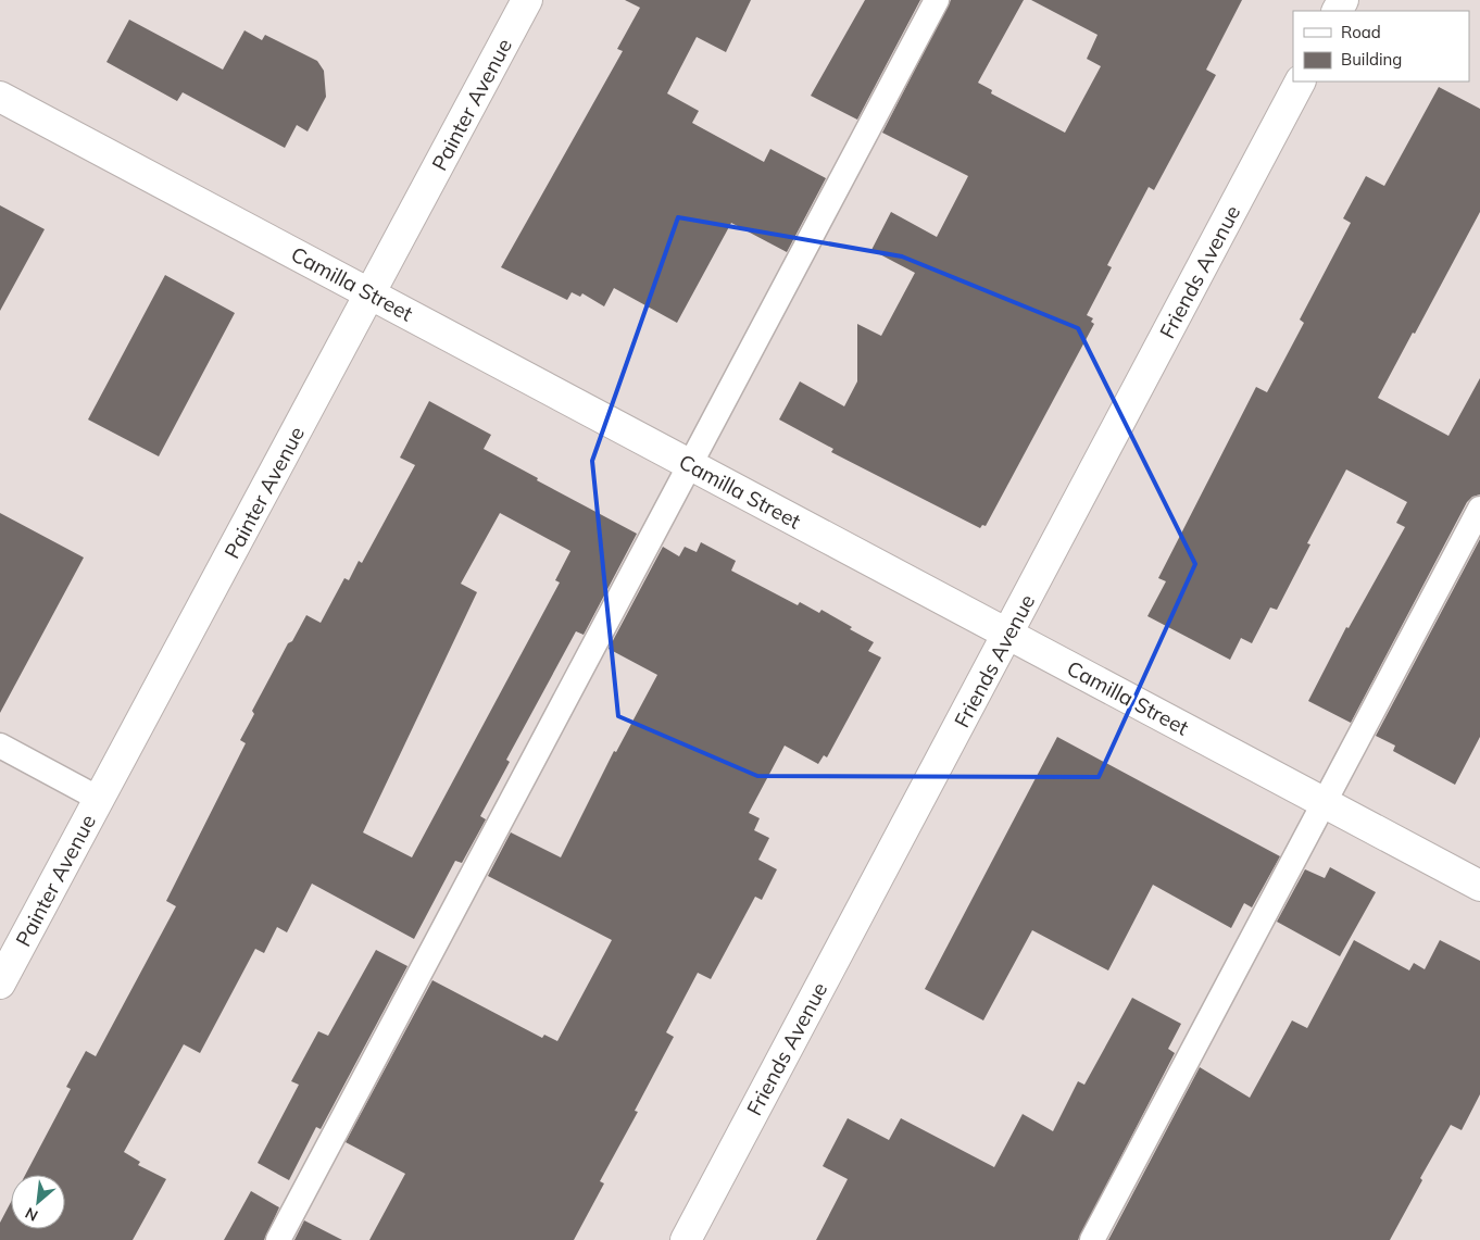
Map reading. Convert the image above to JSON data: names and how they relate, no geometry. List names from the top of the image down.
{
  "streets": {
    "street": ["Painter Avenue", "Friends Avenue", "Camilla Street"]
  },
  "crossings": [
    ["Painter Avenue", "Camilla Street"],
    ["Friends Avenue", "Camilla Street"]
  ],
  "legend": ["Road", "Building"],
  "north": "bottom left"
}
